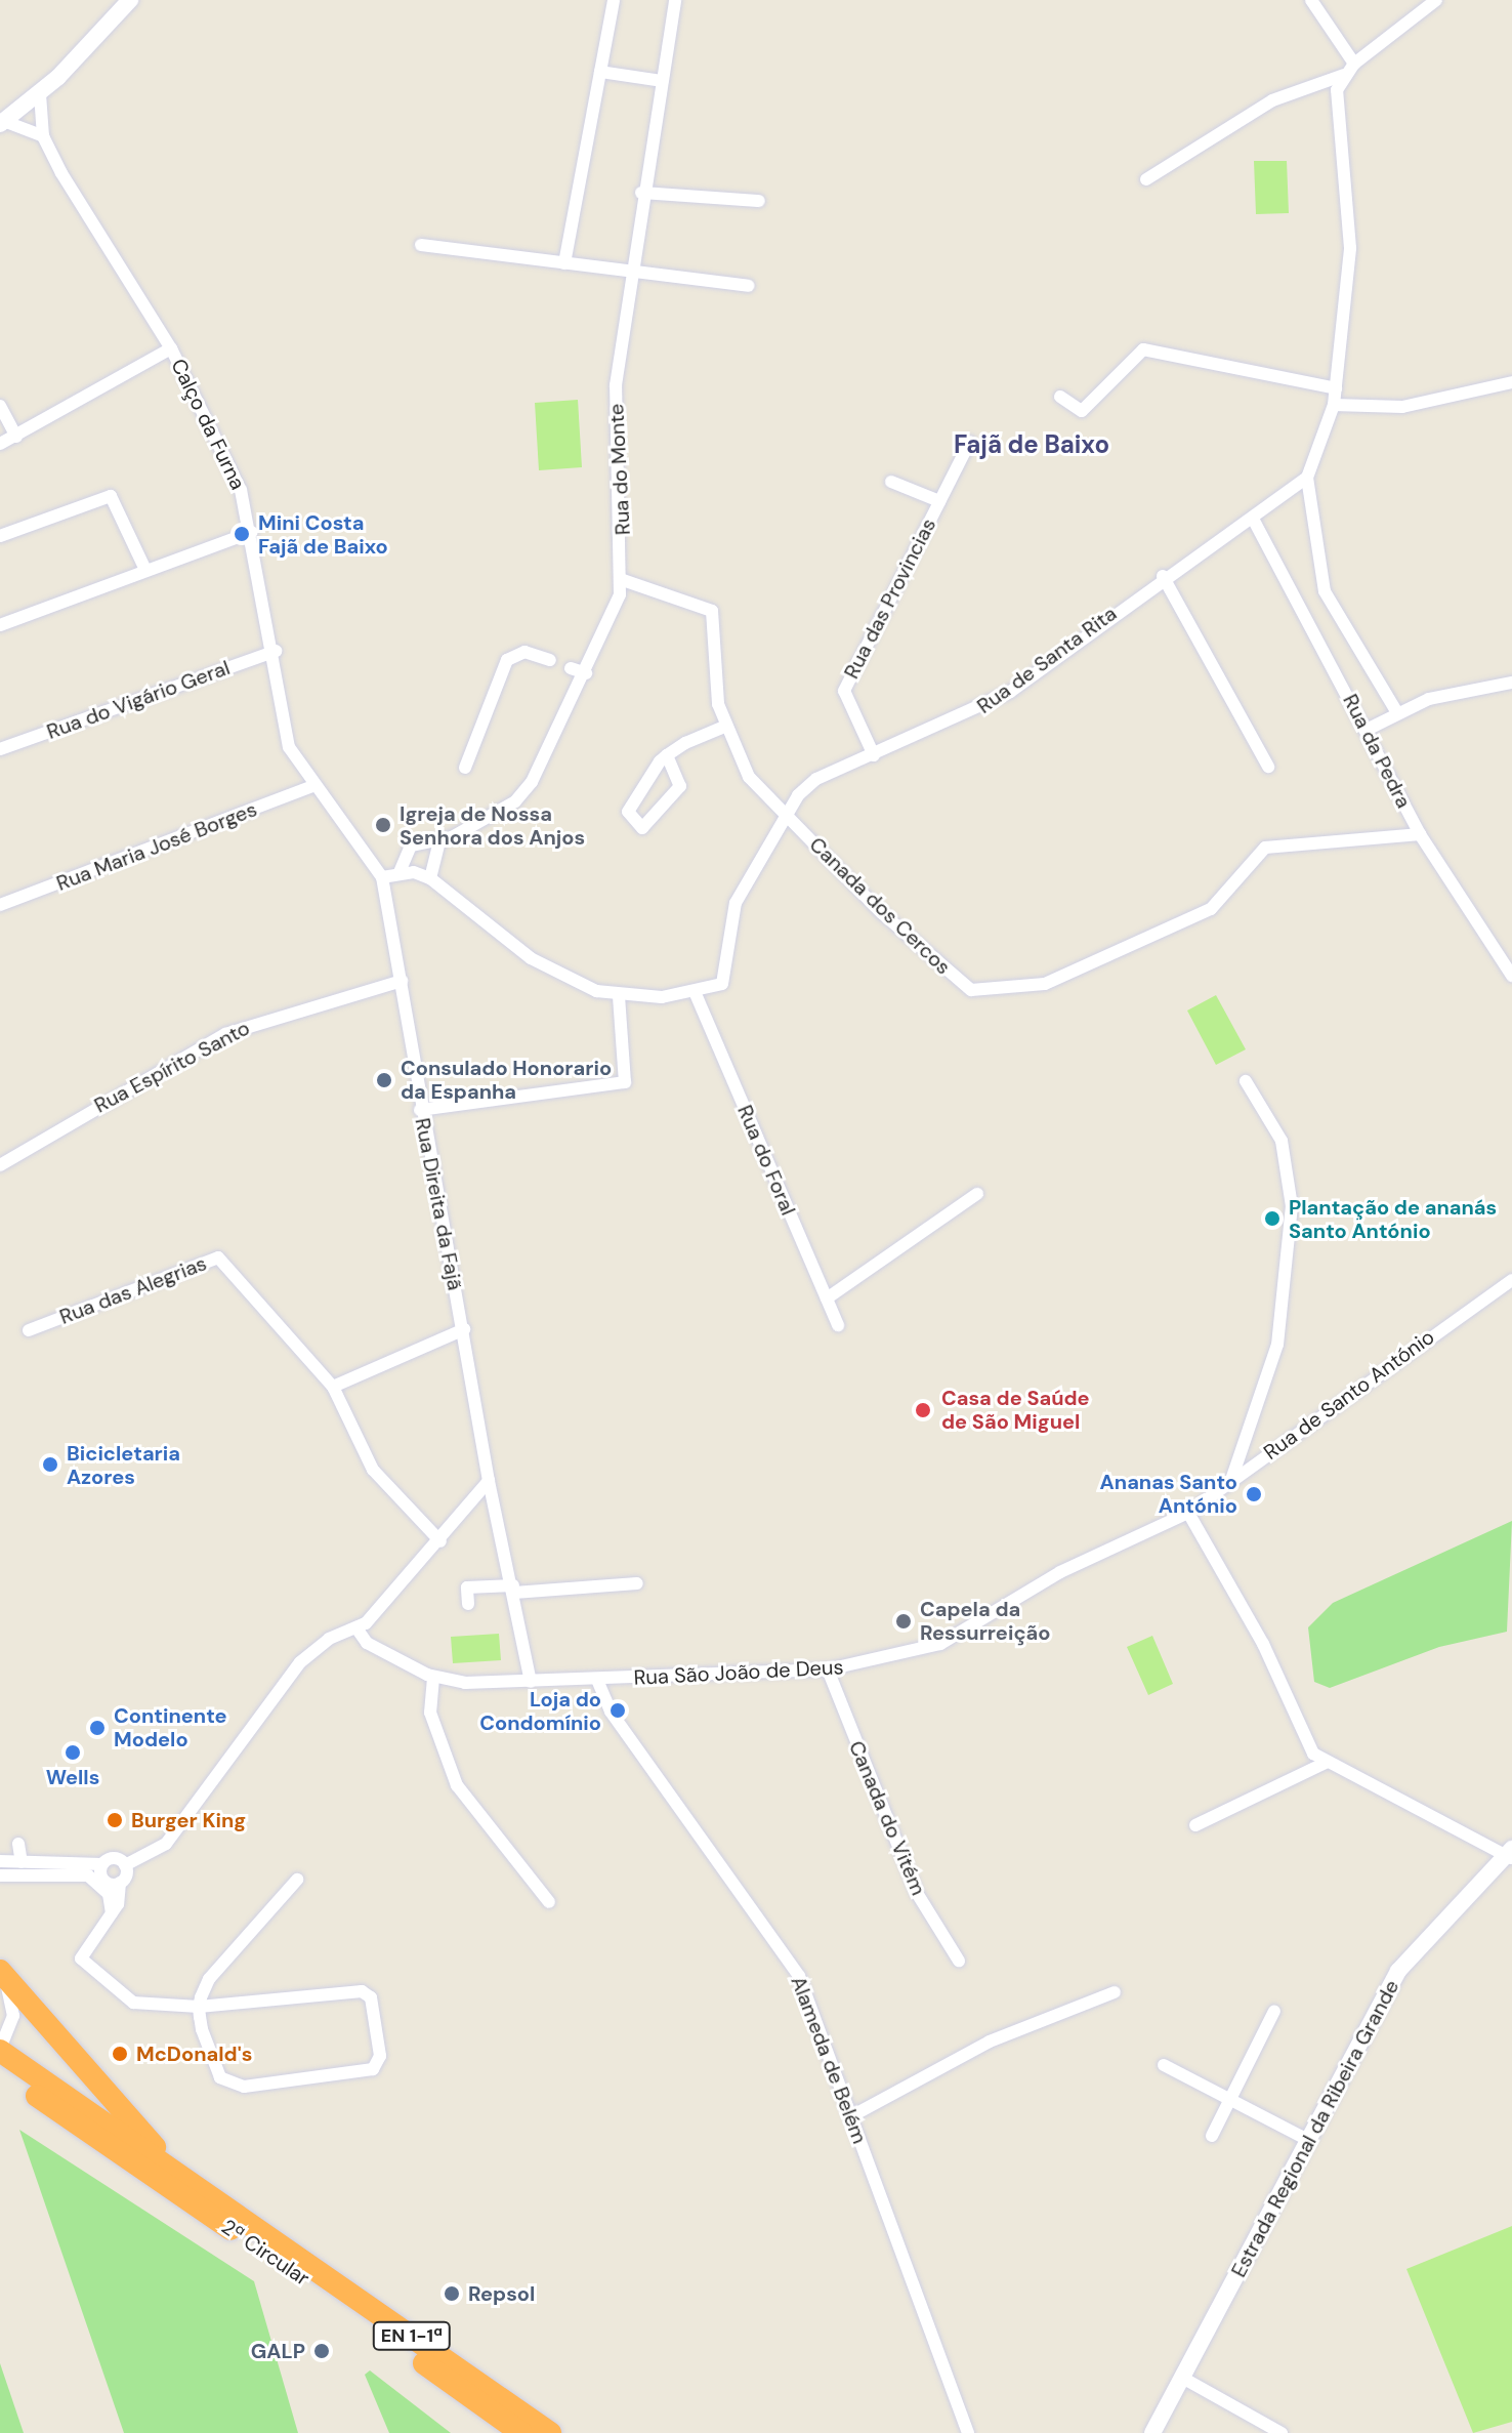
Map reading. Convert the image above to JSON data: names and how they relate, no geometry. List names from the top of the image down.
{
  "streets": {
    "highway": ["2ª Circular", "EN 1-1ª"],
    "main road": ["Estrada Regional da Ribeira Grande"],
    "street": [
      "Calço da Furna",
      "Rua do Monte",
      "Rua das Provincias",
      "Rua de Santa Rita",
      "Rua do Vigário Geral",
      "Rua da Pedra",
      "Rua Maria José Borges",
      "Canada dos Cercos",
      "Rua Espírito Santo",
      "Rua do Foral",
      "Rua Direita da Fajã",
      "Rua das Alegrias",
      "Rua de Santo António",
      "Rua São João de Deus",
      "Canada do Vitém",
      "Alameda de Belém"
    ]
  },
  "crossings": [
    ["Calço da Furna", "Rua do Vigário Geral"],
    ["Calço da Furna", "Rua Maria José Borges"],
    ["Calço da Furna", "Rua Direita da Fajã"],
    ["Rua das Provincias", "Rua de Santa Rita"],
    ["Rua de Santa Rita", "Rua da Pedra"],
    ["Rua de Santa Rita", "Canada dos Cercos"],
    ["Rua de Santa Rita", "Rua do Foral"],
    ["Rua da Pedra", "Canada dos Cercos"],
    ["Rua Espírito Santo", "Rua Direita da Fajã"],
    ["Rua Direita da Fajã", "Rua São João de Deus"],
    ["Rua de Santo António", "Rua São João de Deus"],
    ["Rua São João de Deus", "Canada do Vitém"],
    ["Rua São João de Deus", "Alameda de Belém"]
  ],
  "districts": ["Fajã de Baixo"],
  "places": [
    "Mini Costa Fajã de Baixo",
    "Igreja de Nossa Senhora dos Anjos",
    "Consulado Honorario da Espanha",
    "Plantação de ananás Santo António",
    "Casa de Saúde de São Miguel",
    "Bicicletaria Azores",
    "Ananas Santo António",
    "Capela da Ressurreição",
    "Loja do Condomínio",
    "Continente Modelo",
    "Wells",
    "Burger King",
    "McDonald's",
    "Repsol",
    "GALP"
  ]
}
